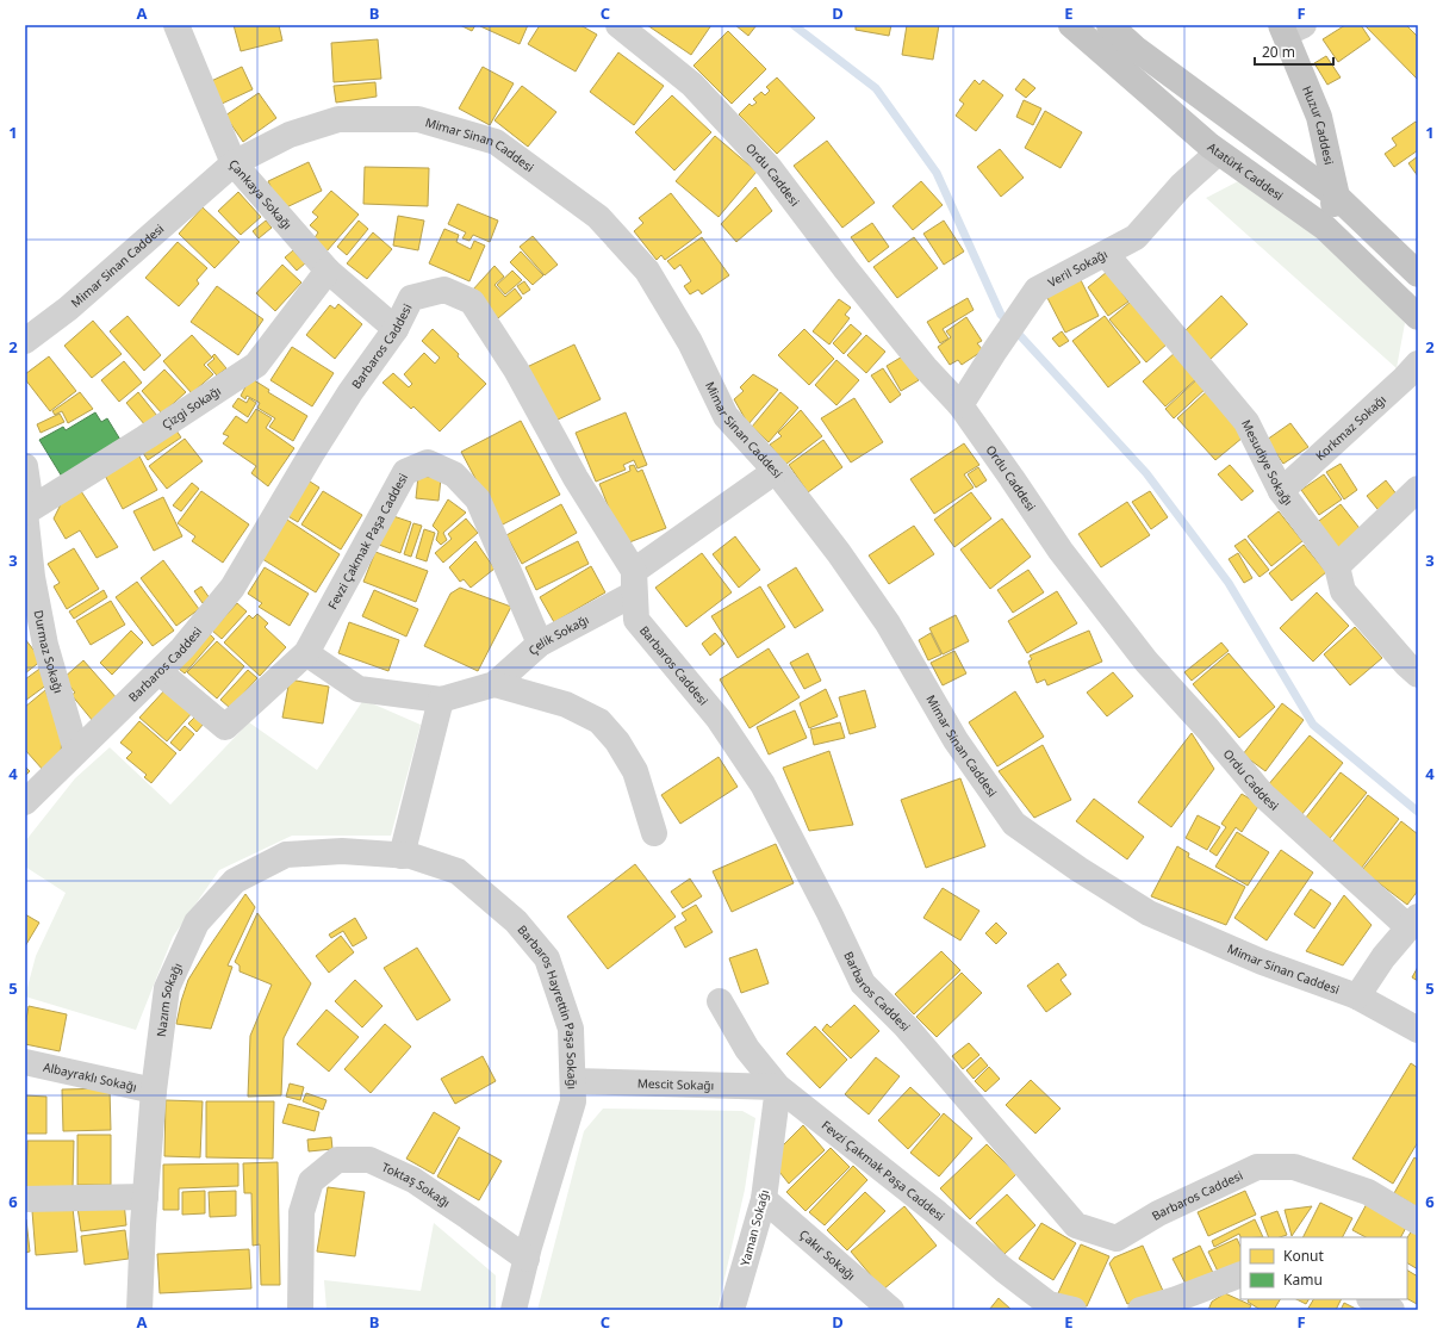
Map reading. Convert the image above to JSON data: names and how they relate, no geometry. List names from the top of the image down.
{
  "streets": {
    "main road": ["Huzur Caddesi", "Atatürk Caddesi"],
    "street": [
      "Mimar Sinan Caddesi",
      "Ordu Caddesi",
      "Çankaya Sokağı",
      "Veril Sokağı",
      "Barbaros Caddesi",
      "Çizgi Sokağı",
      "Korkmaz Sokağı",
      "Mesudiye Sokağı",
      "Fevzi Çakmak Paşa Caddesi",
      "Çelik Sokağı",
      "Durmaz Sokağı",
      "Nazım Sokağı",
      "Barbaros Hayrettin Paşa Sokağı",
      "Albayraklı Sokağı",
      "Mescit Sokağı",
      "Toktaş Sokağı",
      "Yaman Sokağı",
      "Çakır Sokağı"
    ]
  },
  "crossings": [
    ["Mimar Sinan Caddesi", "Çankaya Sokağı"],
    ["Atatürk Caddesi", "Veril Sokağı"],
    ["Ordu Caddesi", "Veril Sokağı"],
    ["Çankaya Sokağı", "Barbaros Caddesi"],
    ["Çankaya Sokağı", "Çizgi Sokağı"],
    ["Veril Sokağı", "Mesudiye Sokağı"],
    ["Barbaros Caddesi", "Fevzi Çakmak Paşa Caddesi"],
    ["Barbaros Caddesi", "Çelik Sokağı"],
    ["Barbaros Caddesi", "Durmaz Sokağı"],
    ["Çizgi Sokağı", "Durmaz Sokağı"],
    ["Korkmaz Sokağı", "Mesudiye Sokağı"],
    ["Fevzi Çakmak Paşa Caddesi", "Çelik Sokağı"],
    ["Fevzi Çakmak Paşa Caddesi", "Mescit Sokağı"],
    ["Fevzi Çakmak Paşa Caddesi", "Yaman Sokağı"],
    ["Nazım Sokağı", "Barbaros Hayrettin Paşa Sokağı"],
    ["Nazım Sokağı", "Albayraklı Sokağı"],
    ["Barbaros Hayrettin Paşa Sokağı", "Mescit Sokağı"],
    ["Barbaros Hayrettin Paşa Sokağı", "Toktaş Sokağı"],
    ["Mescit Sokağı", "Yaman Sokağı"],
    ["Yaman Sokağı", "Çakır Sokağı"]
  ],
  "legend": ["Konut", "Kamu"],
  "scale_bar": "20 m",
  "grid": {
    "columns": [
      "A",
      "B",
      "C",
      "D",
      "E",
      "F"
    ],
    "rows": [
      "1",
      "2",
      "3",
      "4",
      "5",
      "6"
    ]
  }
}
